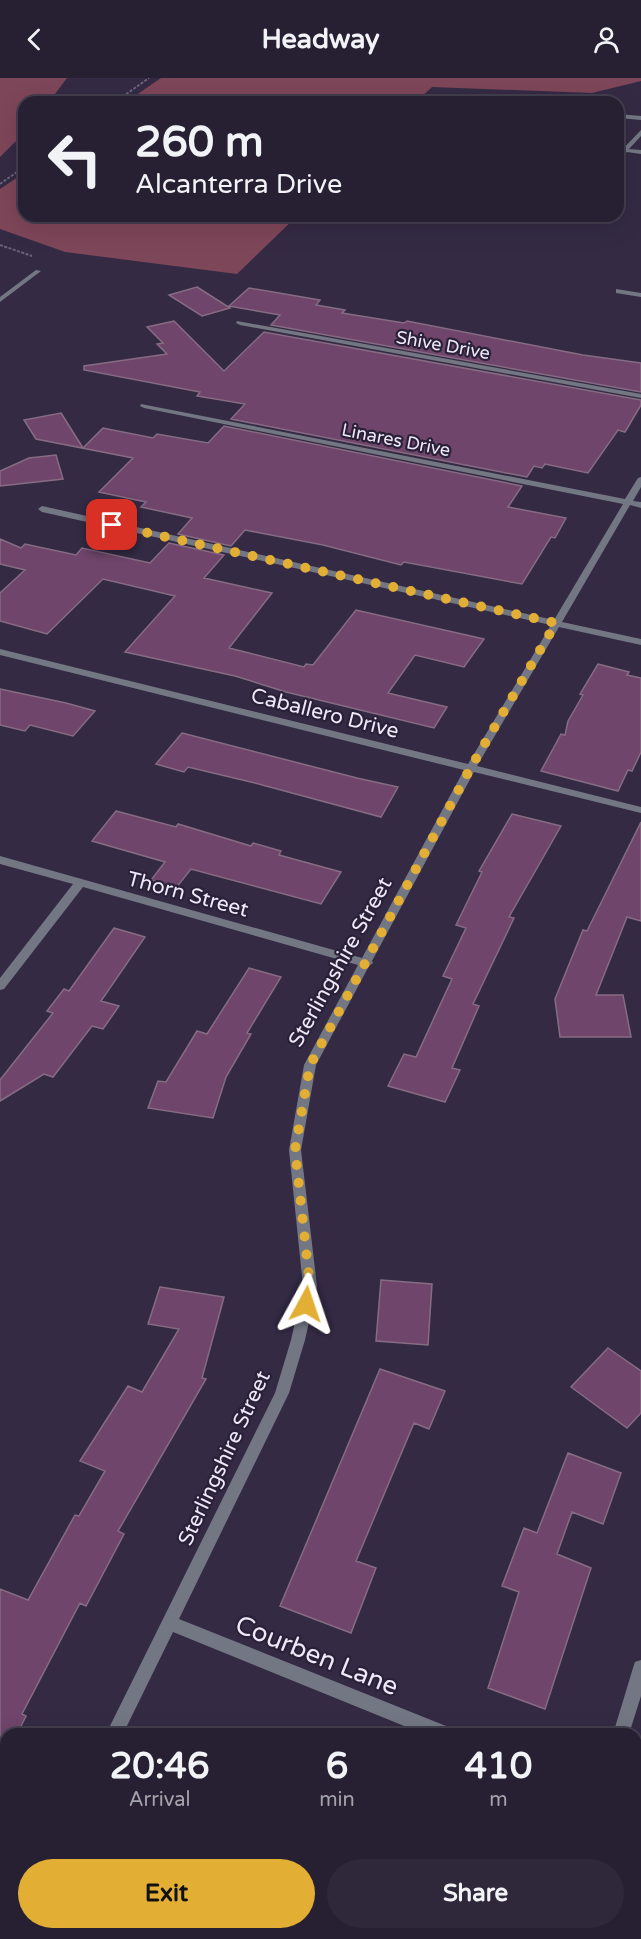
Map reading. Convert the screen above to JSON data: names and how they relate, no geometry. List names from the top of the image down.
{
  "streets": {
    "street": [
      "Shive Drive",
      "Linares Drive",
      "Caballero Drive",
      "Thorn Street",
      "Sterlingshire Street",
      "Courben Lane"
    ]
  },
  "crossings": [
    ["Linares Drive", "Sterlingshire Street"],
    ["Caballero Drive", "Sterlingshire Street"],
    ["Thorn Street", "Sterlingshire Street"],
    ["Sterlingshire Street", "Courben Lane"]
  ],
  "page": {
    "header": "Headway",
    "turn": ["260 m", "Alcanterra Drive"],
    "eta": [
      "20:46",
      "Arrival",
      "6",
      "min",
      "410",
      "m"
    ],
    "buttons": ["Exit", "Share"]
  }
}
